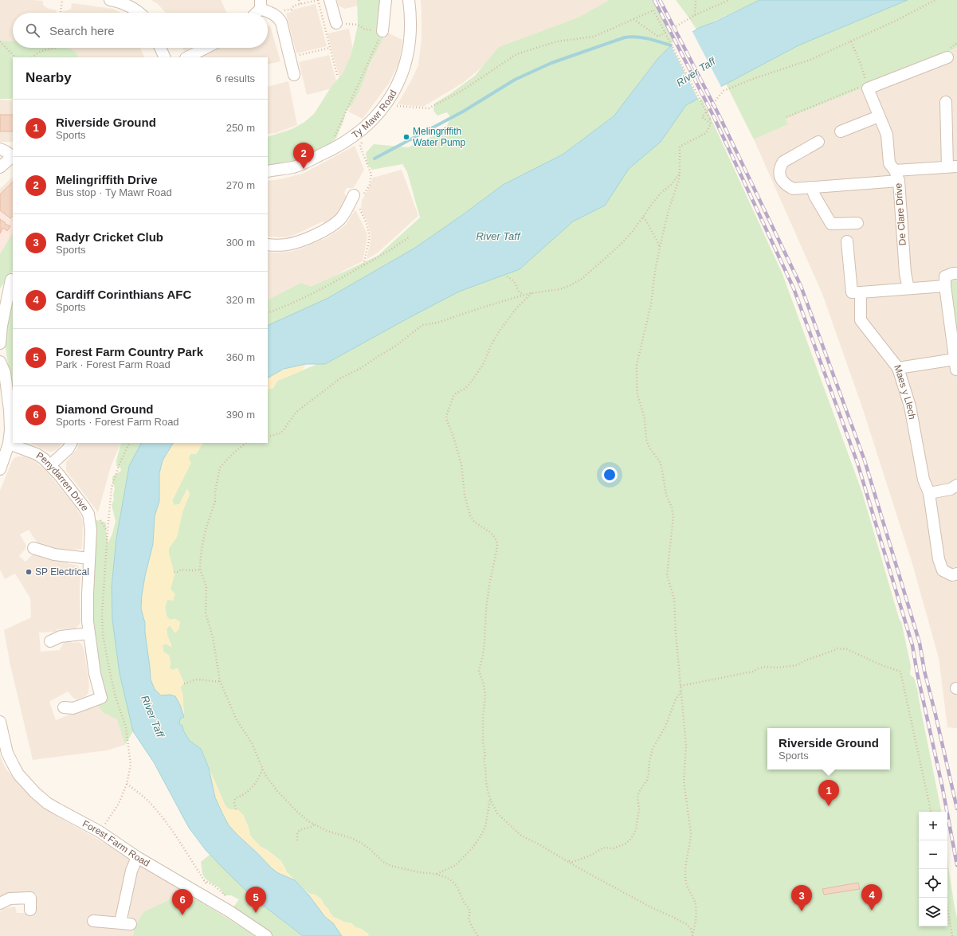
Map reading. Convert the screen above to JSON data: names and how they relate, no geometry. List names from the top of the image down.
{
  "streets": {
    "street": [
      "Ty Mawr Road",
      "De Clare Drive",
      "Maes y Llech",
      "Penydarren Drive",
      "Forest Farm Road"
    ]
  },
  "water": ["River Taff"],
  "places": ["Melingriffith Water Pump", "SP Electrical"],
  "page": {
    "search": "Search here",
    "heading": ["Nearby", "6 results"],
    "list": [
      {
        "mark": "1",
        "name": "Riverside Ground",
        "note": "Sports",
        "value": "250 m"
      },
      {
        "mark": "2",
        "name": "Melingriffith Drive",
        "note": "Bus stop · Ty Mawr Road",
        "value": "270 m"
      },
      {
        "mark": "3",
        "name": "Radyr Cricket Club",
        "note": "Sports",
        "value": "300 m"
      },
      {
        "mark": "4",
        "name": "Cardiff Corinthians AFC",
        "note": "Sports",
        "value": "320 m"
      },
      {
        "mark": "5",
        "name": "Forest Farm Country Park",
        "note": "Park · Forest Farm Road",
        "value": "360 m"
      },
      {
        "mark": "6",
        "name": "Diamond Ground",
        "note": "Sports · Forest Farm Road",
        "value": "390 m"
      }
    ],
    "pins": [
      "2",
      "1",
      "4",
      "3",
      "5",
      "6"
    ],
    "popup": ["Riverside Ground", "Sports"],
    "map_buttons": ["+", "−"]
  }
}
